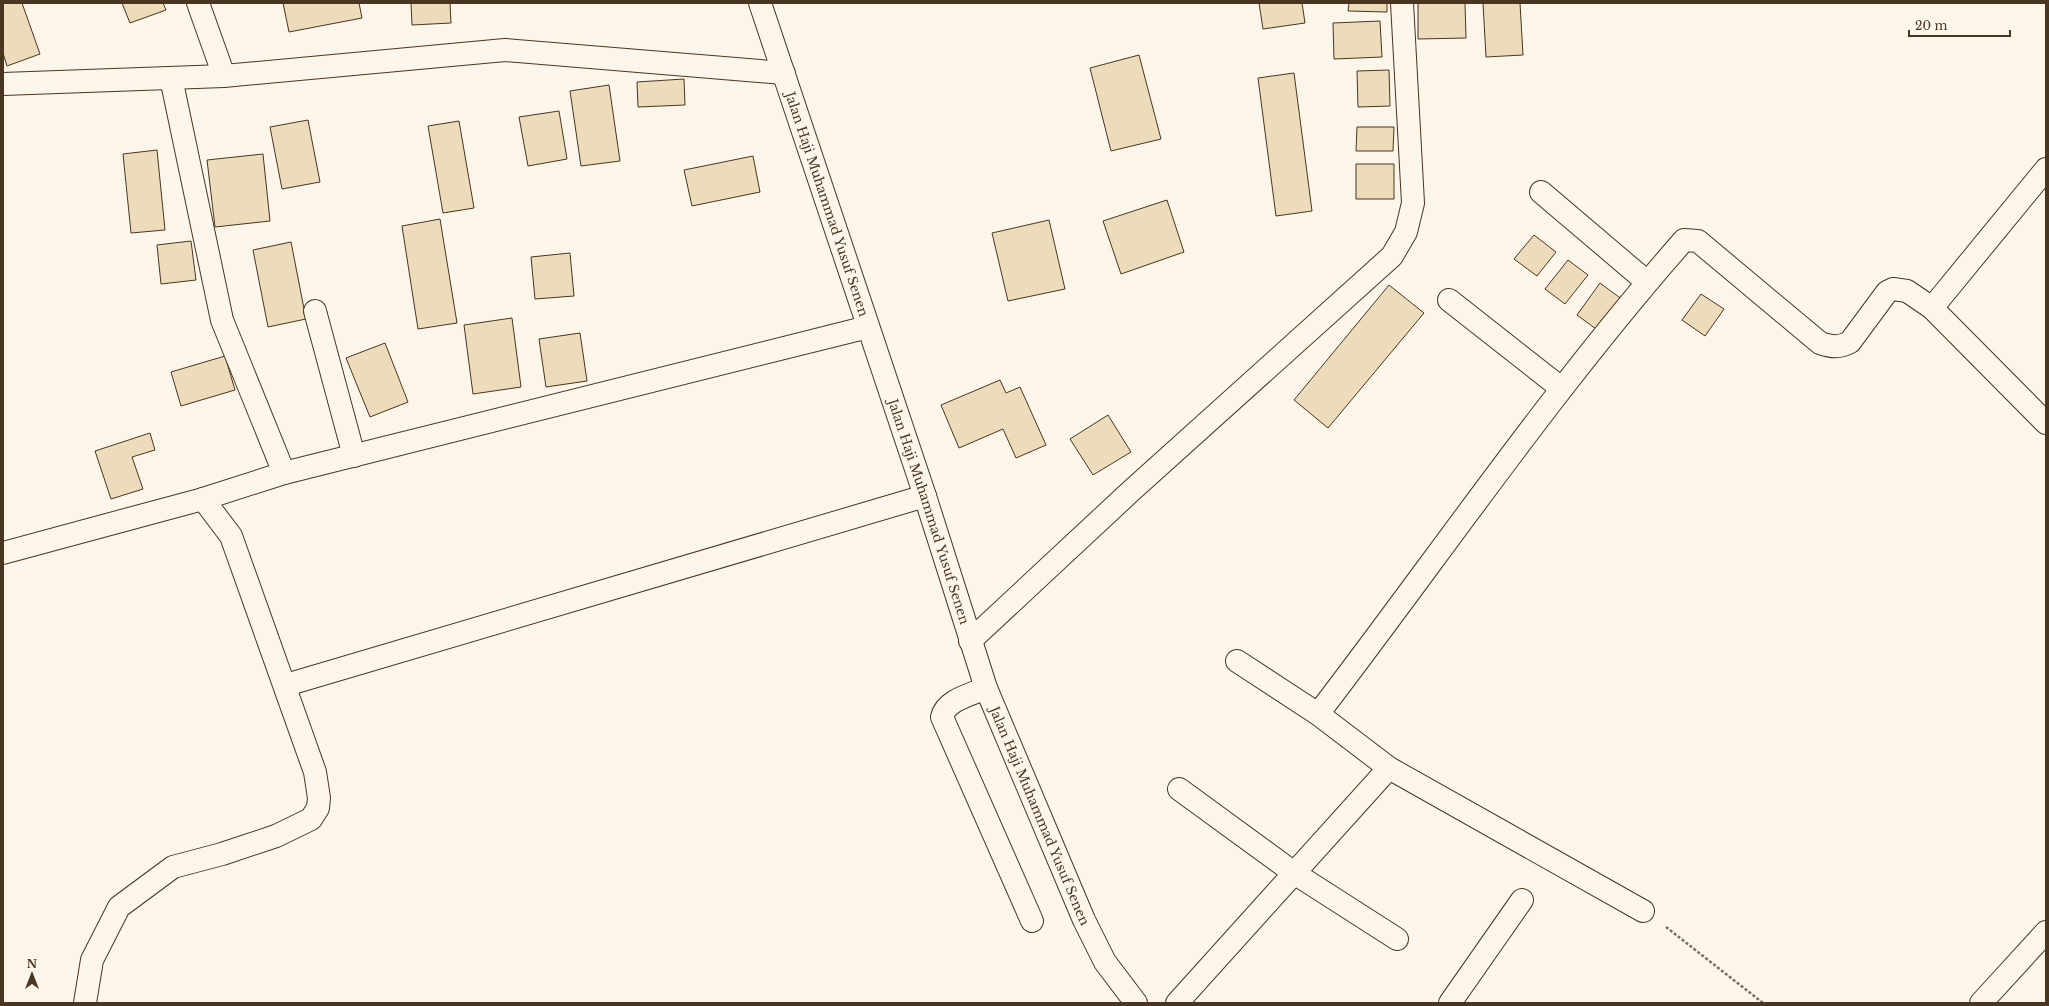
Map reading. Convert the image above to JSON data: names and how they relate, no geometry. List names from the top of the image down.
{
  "streets": {
    "street": ["Jalan Haji Muhammad Yusuf Senen"]
  },
  "scale_bar": "20 m",
  "north": "top"
}
